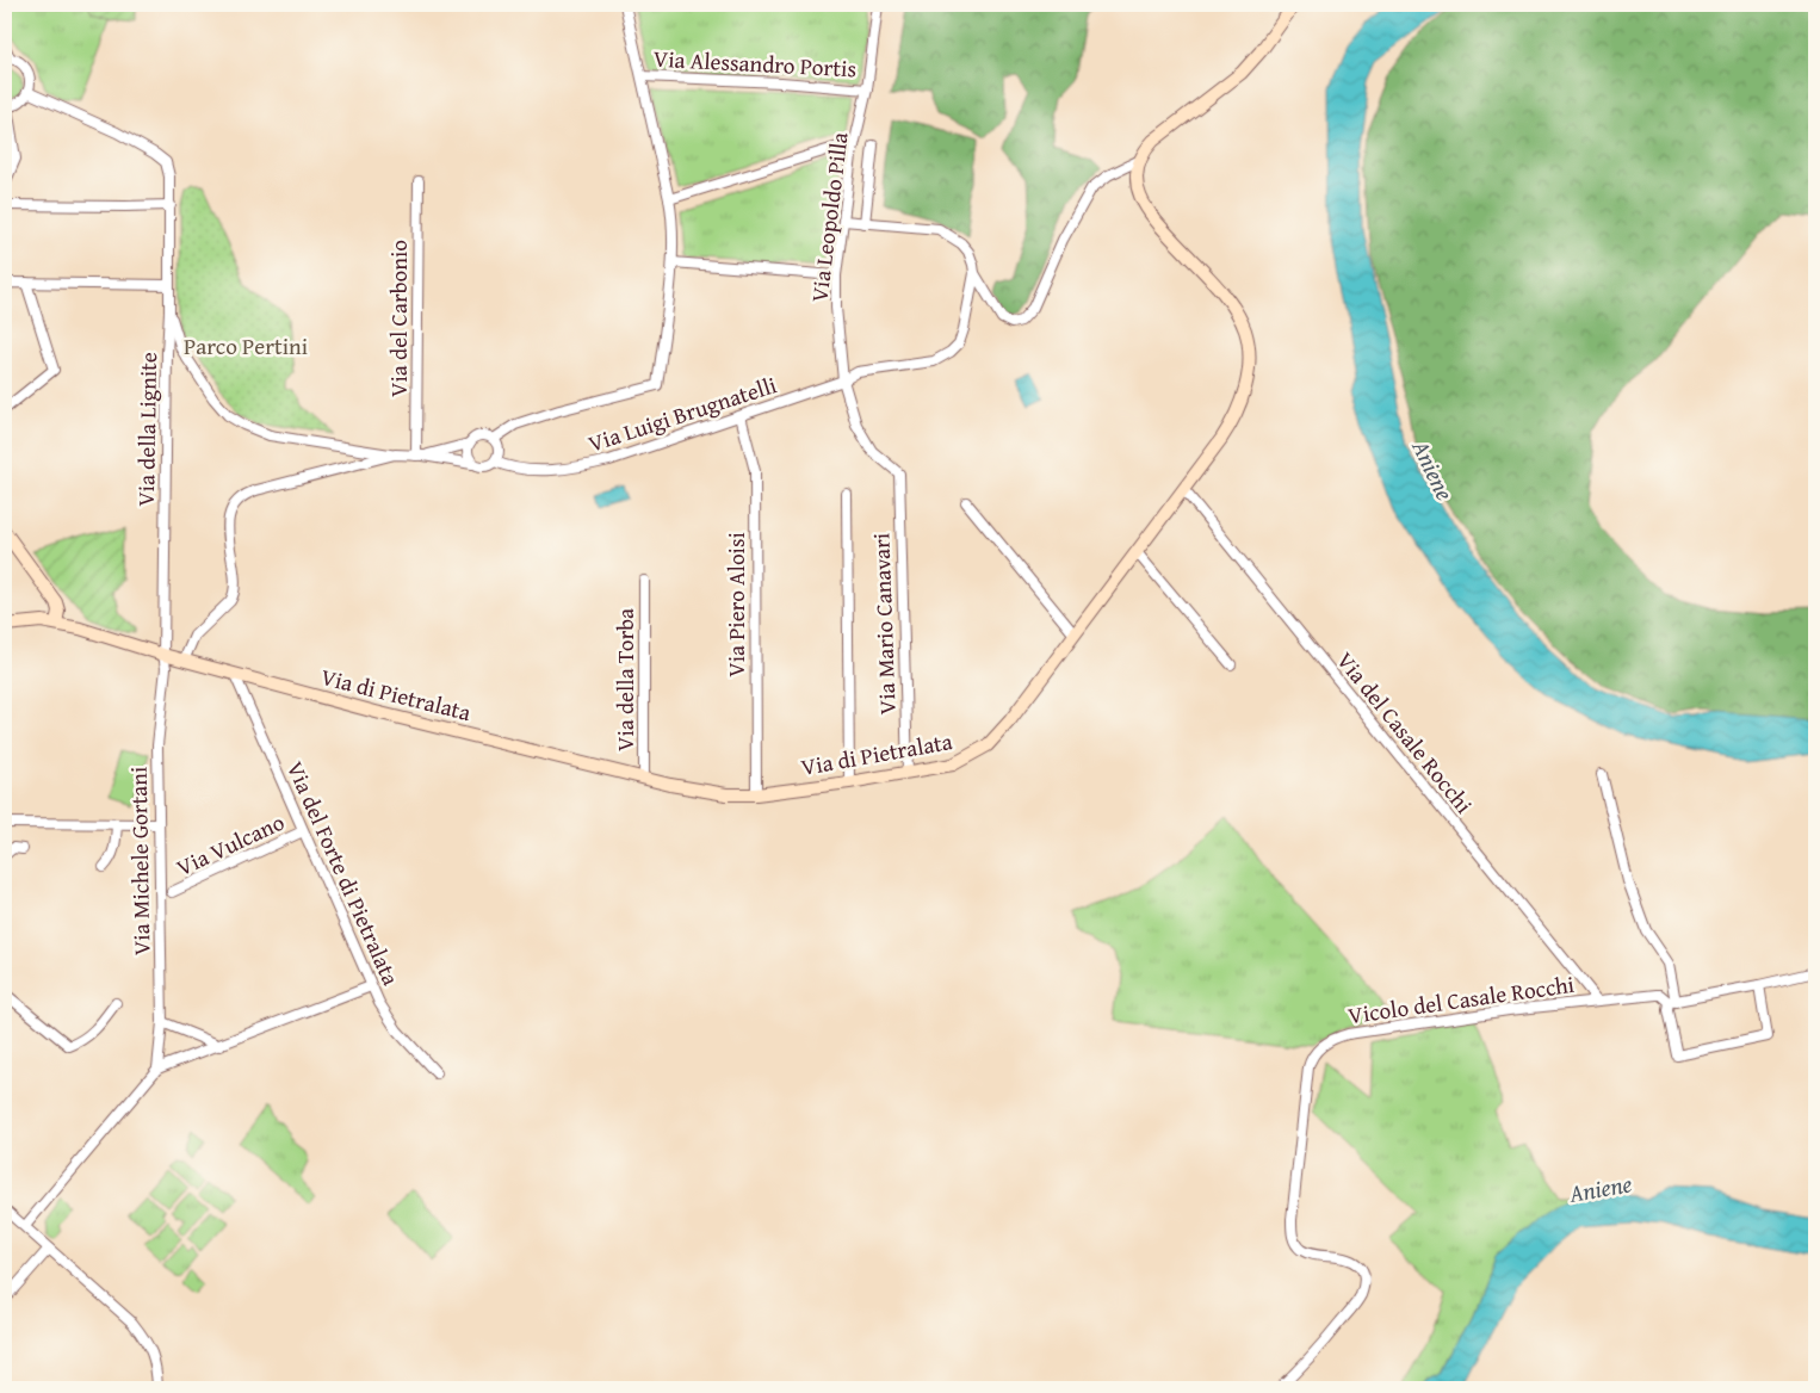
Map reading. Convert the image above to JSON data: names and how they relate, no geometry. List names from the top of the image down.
{
  "streets": {
    "street": [
      "Via Alessandro Portis",
      "Via Leopoldo Pilla",
      "Via del Carbonio",
      "Via Luigi Brugnatelli",
      "Via della Lignite",
      "Via Piero Aloisi",
      "Via Mario Canavari",
      "Via della Torba",
      "Via di Pietralata",
      "Via del Casale Rocchi",
      "Via Vulcano",
      "Via Michele Gortani",
      "Via del Forte di Pietralata",
      "Vicolo del Casale Rocchi"
    ]
  },
  "crossings": [
    ["Via Alessandro Portis", "Via Leopoldo Pilla"],
    ["Via Leopoldo Pilla", "Via Luigi Brugnatelli"],
    ["Via Leopoldo Pilla", "Via Mario Canavari"],
    ["Via Luigi Brugnatelli", "Via Piero Aloisi"],
    ["Via della Lignite", "Via di Pietralata"],
    ["Via della Lignite", "Via Michele Gortani"],
    ["Via Piero Aloisi", "Via di Pietralata"],
    ["Via Mario Canavari", "Via di Pietralata"],
    ["Via della Torba", "Via di Pietralata"],
    ["Via di Pietralata", "Via del Casale Rocchi"],
    ["Via di Pietralata", "Via Michele Gortani"],
    ["Via di Pietralata", "Via del Forte di Pietralata"],
    ["Via del Casale Rocchi", "Vicolo del Casale Rocchi"],
    ["Via Vulcano", "Via del Forte di Pietralata"]
  ],
  "water": ["Aniene"],
  "parks": ["Parco Pertini"]
}
